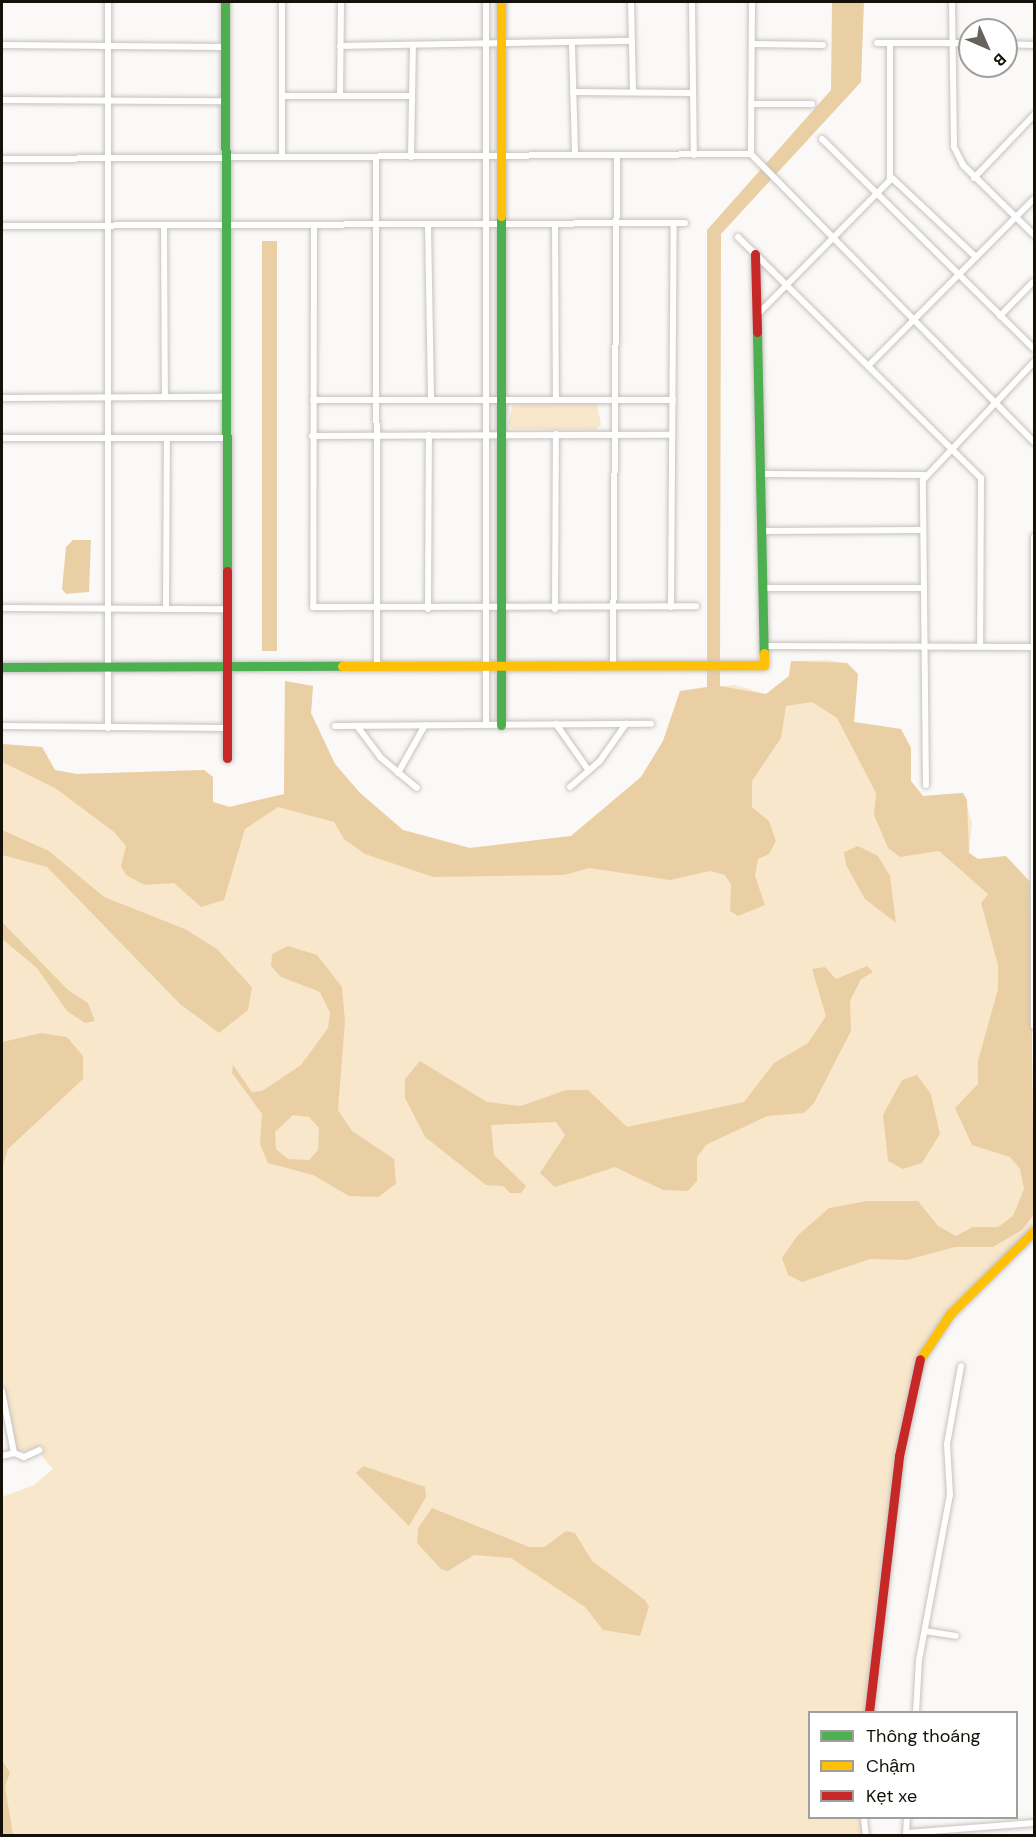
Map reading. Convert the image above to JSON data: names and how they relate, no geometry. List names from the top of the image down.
{
  "legend": ["Thông thoáng", "Chậm", "Kẹt xe"],
  "north": "bottom right"
}
